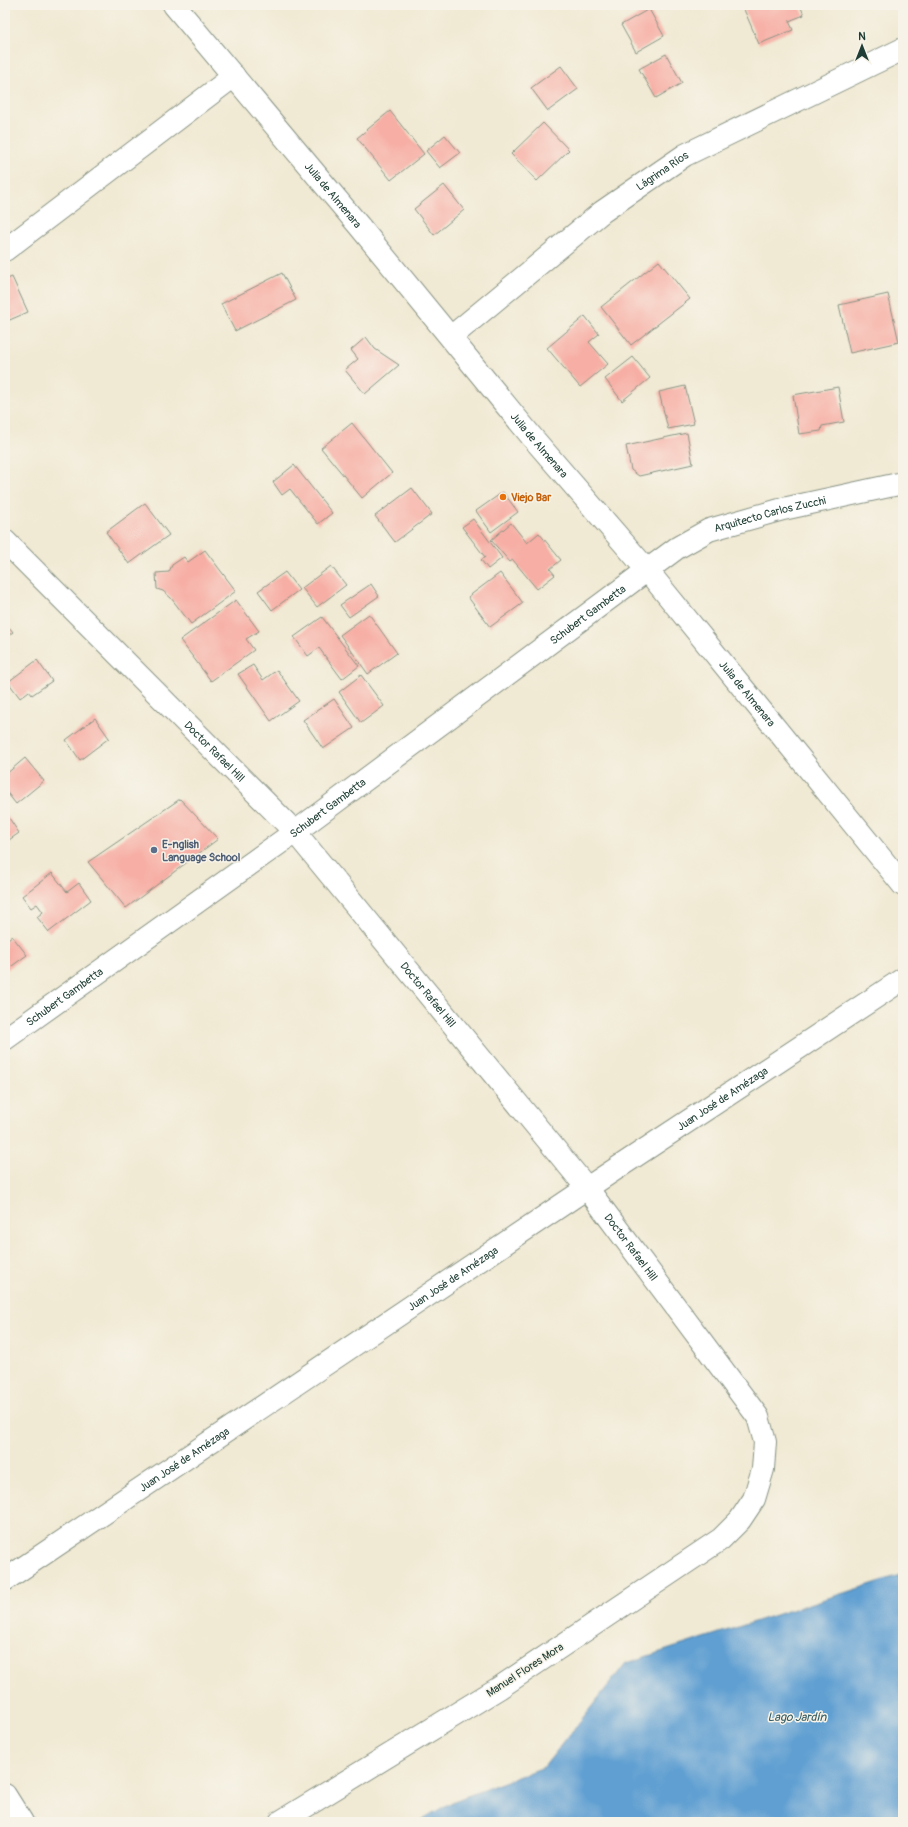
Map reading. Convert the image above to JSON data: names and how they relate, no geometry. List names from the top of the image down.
{
  "streets": {
    "street": [
      "Lágrima Ríos",
      "Julia de Almenara",
      "Arquitecto Carlos Zucchi",
      "Schubert Gambetta",
      "Doctor Rafael Hill",
      "Juan José de Amézaga",
      "Manuel Flores Mora"
    ]
  },
  "crossings": [
    ["Lágrima Ríos", "Julia de Almenara"],
    ["Julia de Almenara", "Arquitecto Carlos Zucchi"],
    ["Julia de Almenara", "Schubert Gambetta"],
    ["Arquitecto Carlos Zucchi", "Schubert Gambetta"],
    ["Schubert Gambetta", "Doctor Rafael Hill"],
    ["Doctor Rafael Hill", "Juan José de Amézaga"],
    ["Doctor Rafael Hill", "Manuel Flores Mora"]
  ],
  "water": ["Lago Jardín"],
  "places": ["Viejo Bar", "E-nglish Language School"],
  "north": "top"
}
